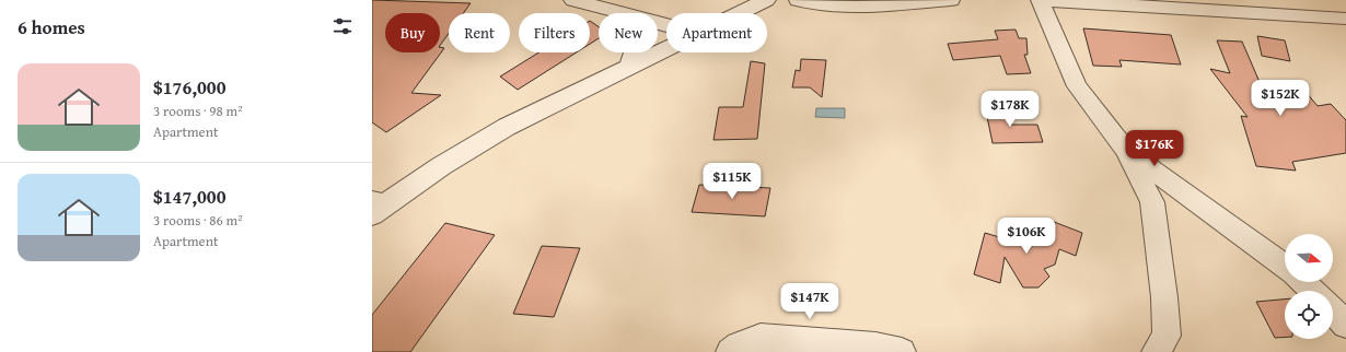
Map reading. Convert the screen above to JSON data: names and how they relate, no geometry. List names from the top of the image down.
{
  "north": "right",
  "page": {
    "heading": "6 homes",
    "chip": [
      "Buy",
      "Rent",
      "Filters",
      "New",
      "Apartment"
    ],
    "list": [
      {
        "name": "$176,000",
        "note": "3 rooms · 98 m² · Apartment"
      },
      {
        "name": "$147,000",
        "note": "3 rooms · 86 m² · Apartment"
      }
    ],
    "price": [
      "$152K",
      "$178K",
      "$176K",
      "$115K",
      "$106K",
      "$147K"
    ]
  }
}
